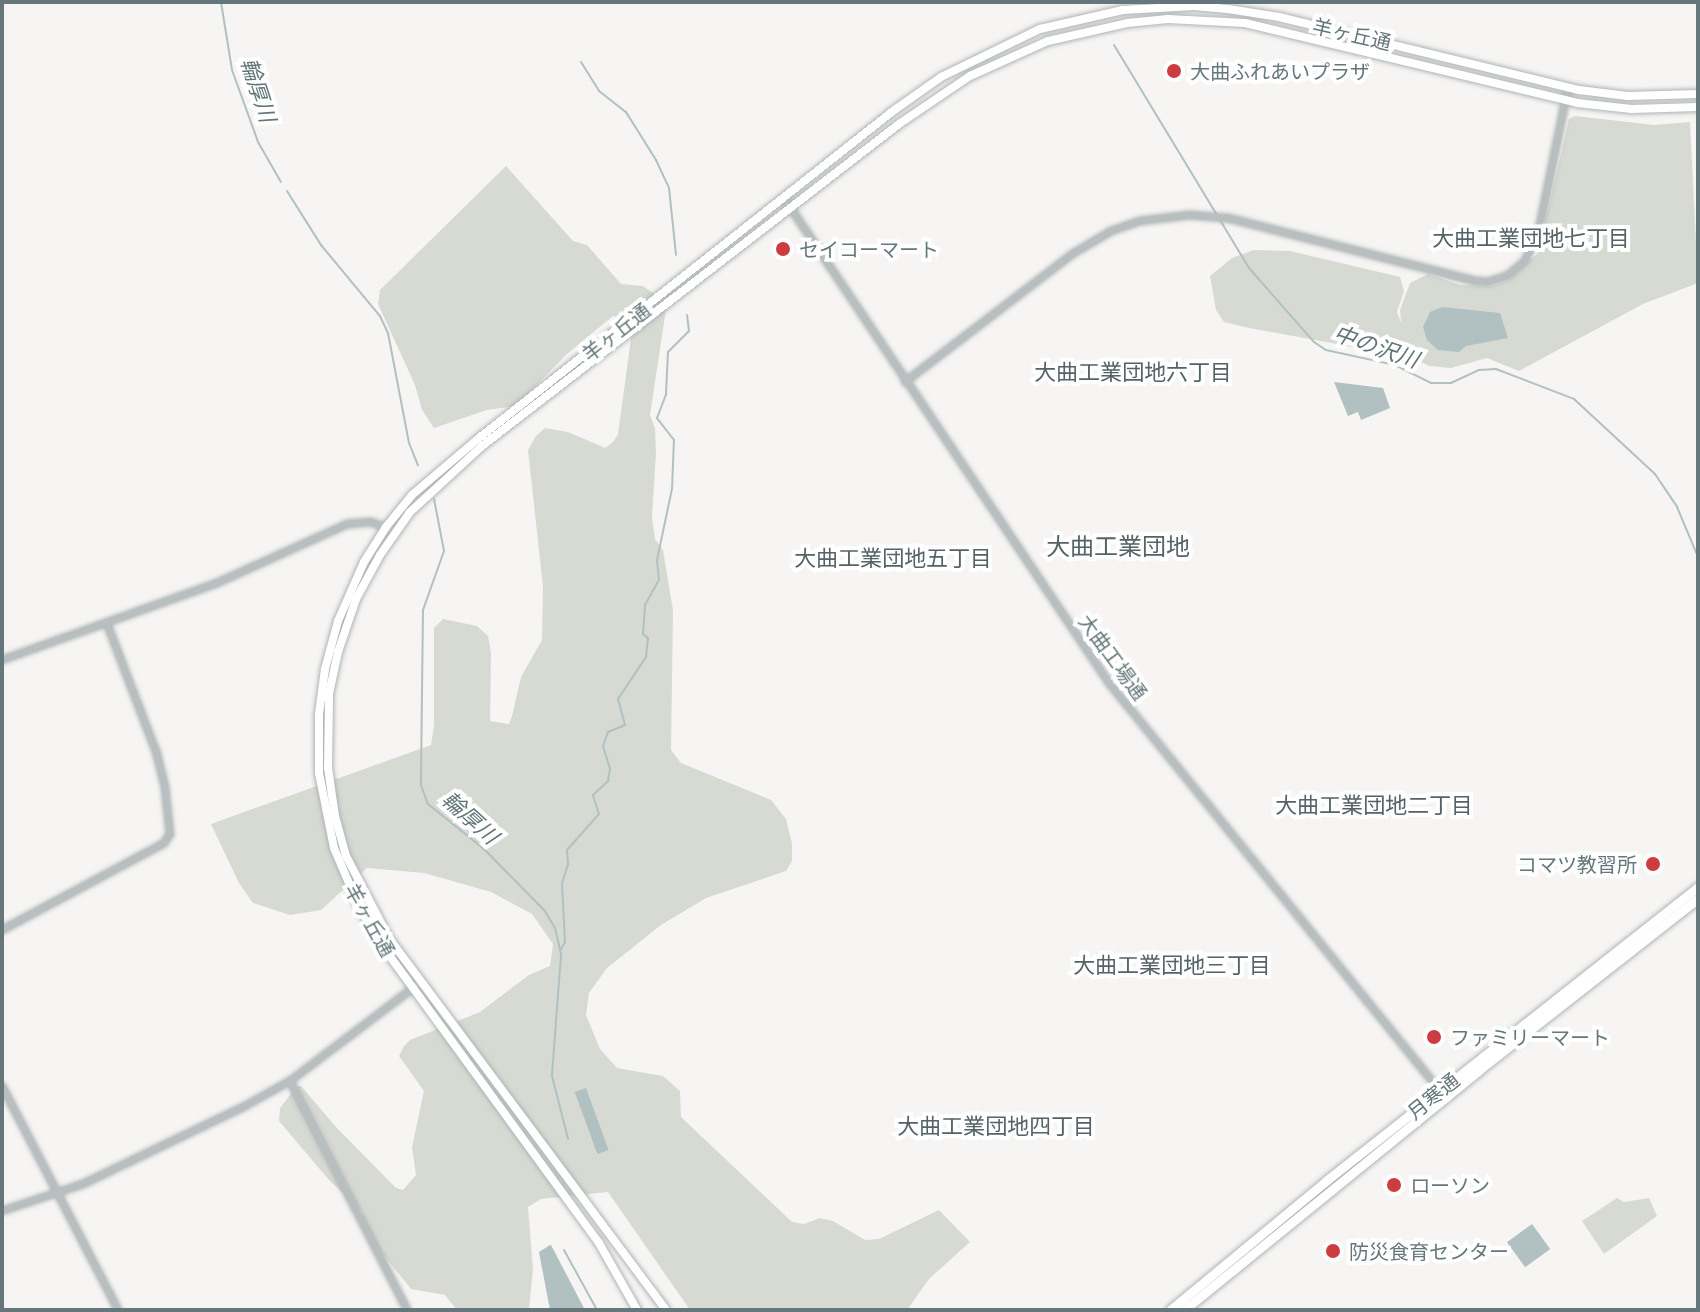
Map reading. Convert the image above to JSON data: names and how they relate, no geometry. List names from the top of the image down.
{
  "streets": {
    "highway": ["月寒通"],
    "main road": ["羊ヶ丘通"],
    "street": ["大曲工場通"]
  },
  "crossings": [
    ["羊ヶ丘通", "大曲工場通"],
    ["大曲工場通", "月寒通"]
  ],
  "districts": [
    "大曲工業団地七丁目",
    "大曲工業団地六丁目",
    "大曲工業団地",
    "大曲工業団地五丁目",
    "大曲工業団地二丁目",
    "大曲工業団地三丁目",
    "大曲工業団地四丁目"
  ],
  "water": ["輪厚川", "中の沢川"],
  "places": [
    "大曲ふれあいプラザ",
    "セイコーマート",
    "コマツ教習所",
    "ファミリーマート",
    "ローソン",
    "防災食育センター"
  ]
}
